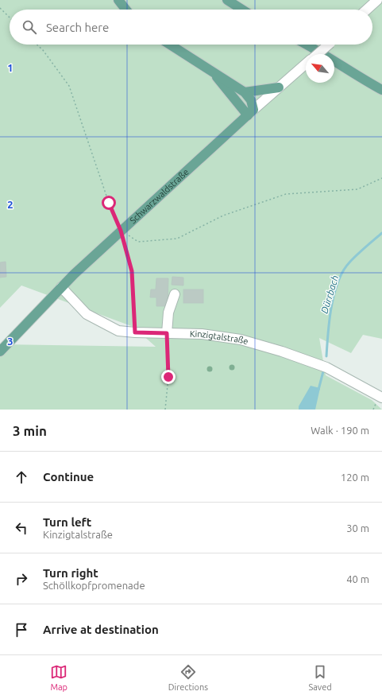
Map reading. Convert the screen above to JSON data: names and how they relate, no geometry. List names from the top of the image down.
{
  "streets": {
    "main road": ["Schwarzwaldstraße"],
    "street": ["Kinzigtalstraße"]
  },
  "crossings": [
    ["Schwarzwaldstraße", "Kinzigtalstraße"]
  ],
  "water": ["Dürrbach"],
  "north": "top left",
  "page": {
    "search": "Search here",
    "heading": ["3 min", "Walk · 190 m"],
    "list": [
      ["Continue", "120 m"],
      ["Turn left", "Kinzigtalstraße", "30 m"],
      ["Turn right", "Schöllkopfpromenade", "40 m"],
      "Arrive at destination"
    ],
    "nav": ["Map", "Directions", "Saved"]
  },
  "grid": {
    "rows": ["1", "2", "3"]
  }
}
